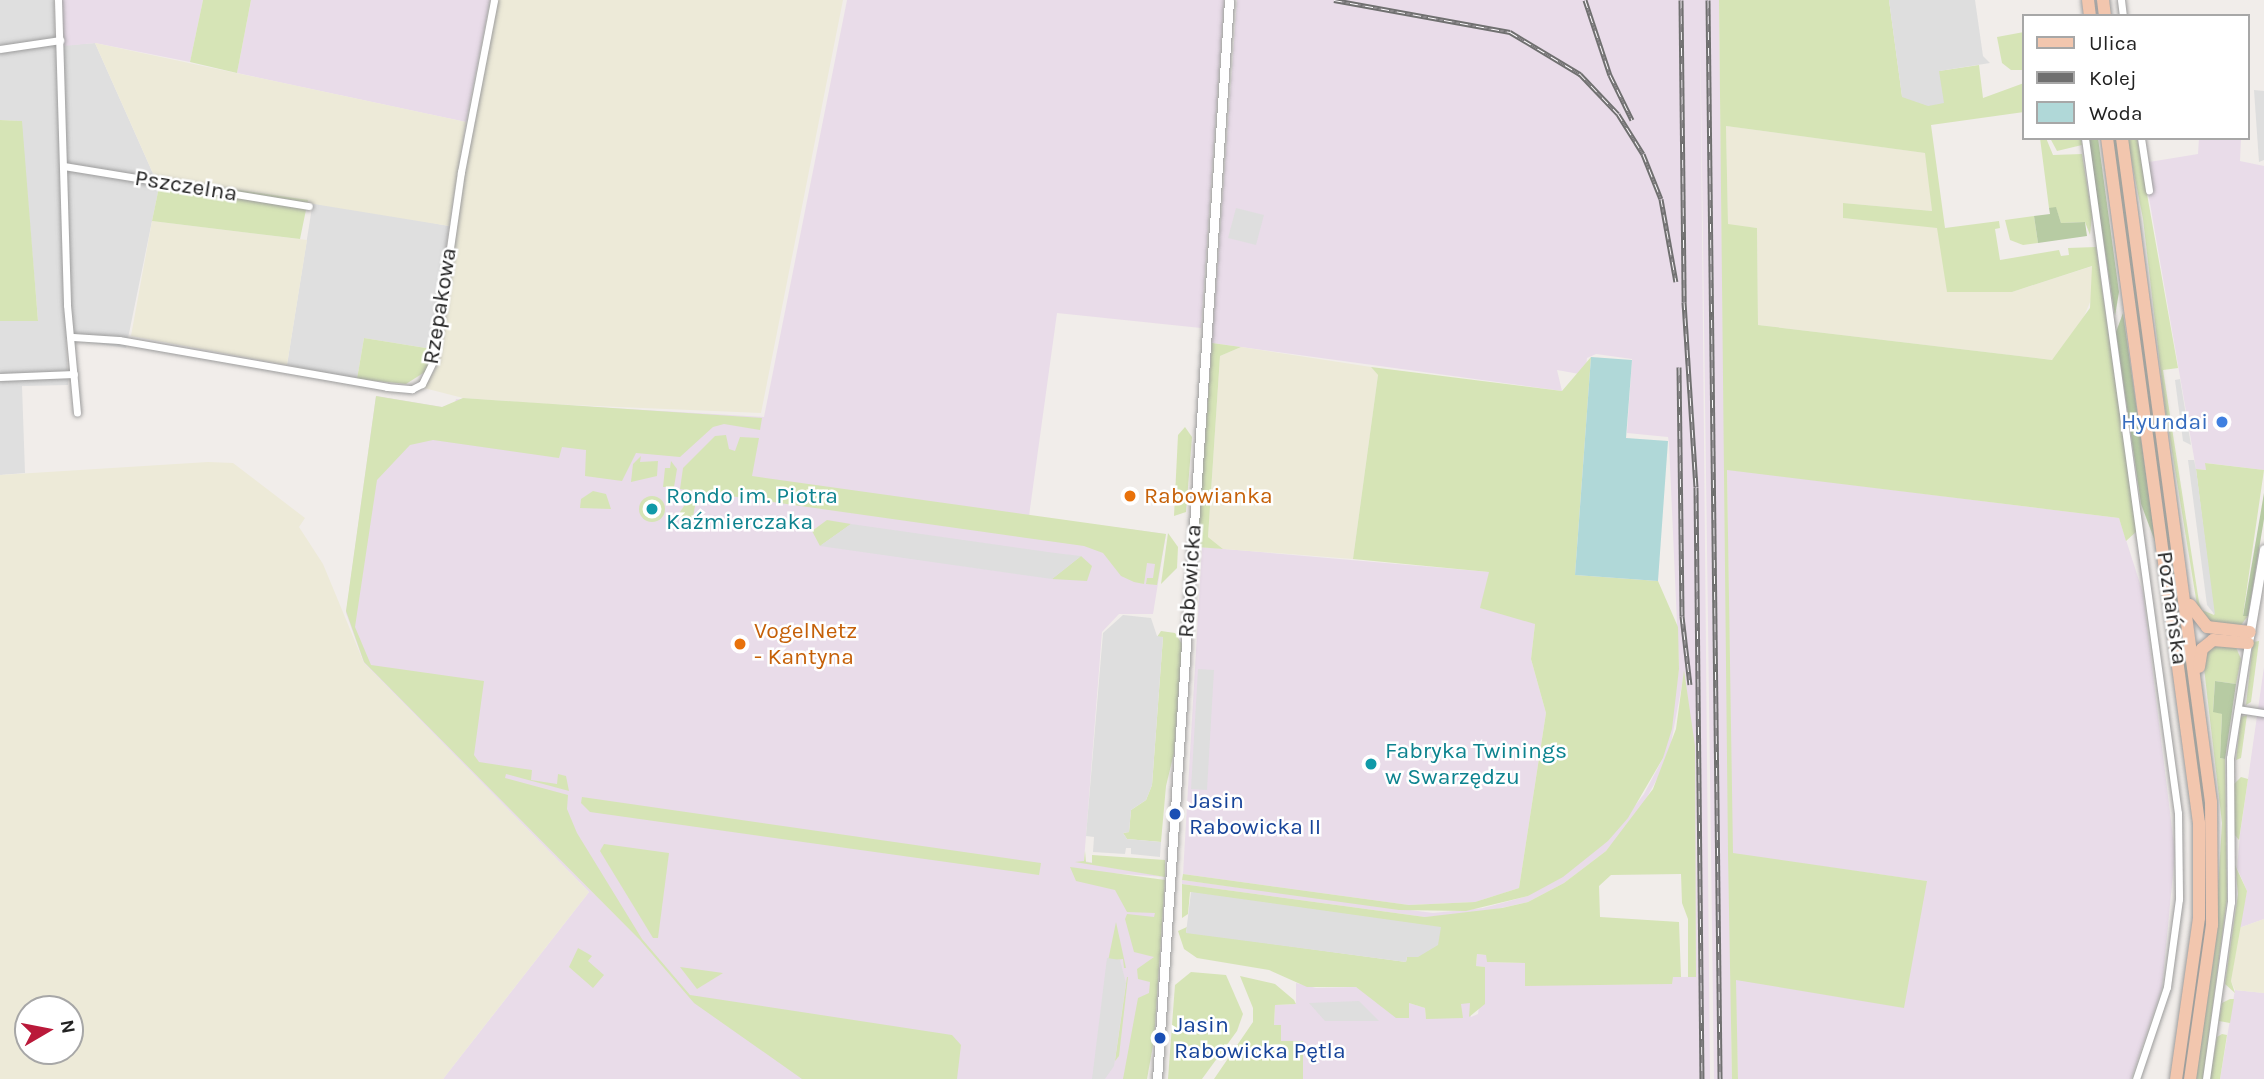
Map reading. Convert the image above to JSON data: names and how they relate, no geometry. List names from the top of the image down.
{
  "streets": {
    "main road": ["Poznańska"],
    "street": ["Pszczelna", "Rzepakowa", "Rabowicka"]
  },
  "places": [
    "Hyundai",
    "Rabowianka",
    "Rondo im. Piotra Kaźmierczaka",
    "VogelNetz - Kantyna",
    "Fabryka Twinings w Swarzędzu",
    "Jasin Rabowicka II",
    "Jasin Rabowicka Pętla"
  ],
  "legend": ["Ulica", "Kolej", "Woda"],
  "north": "right"
}
